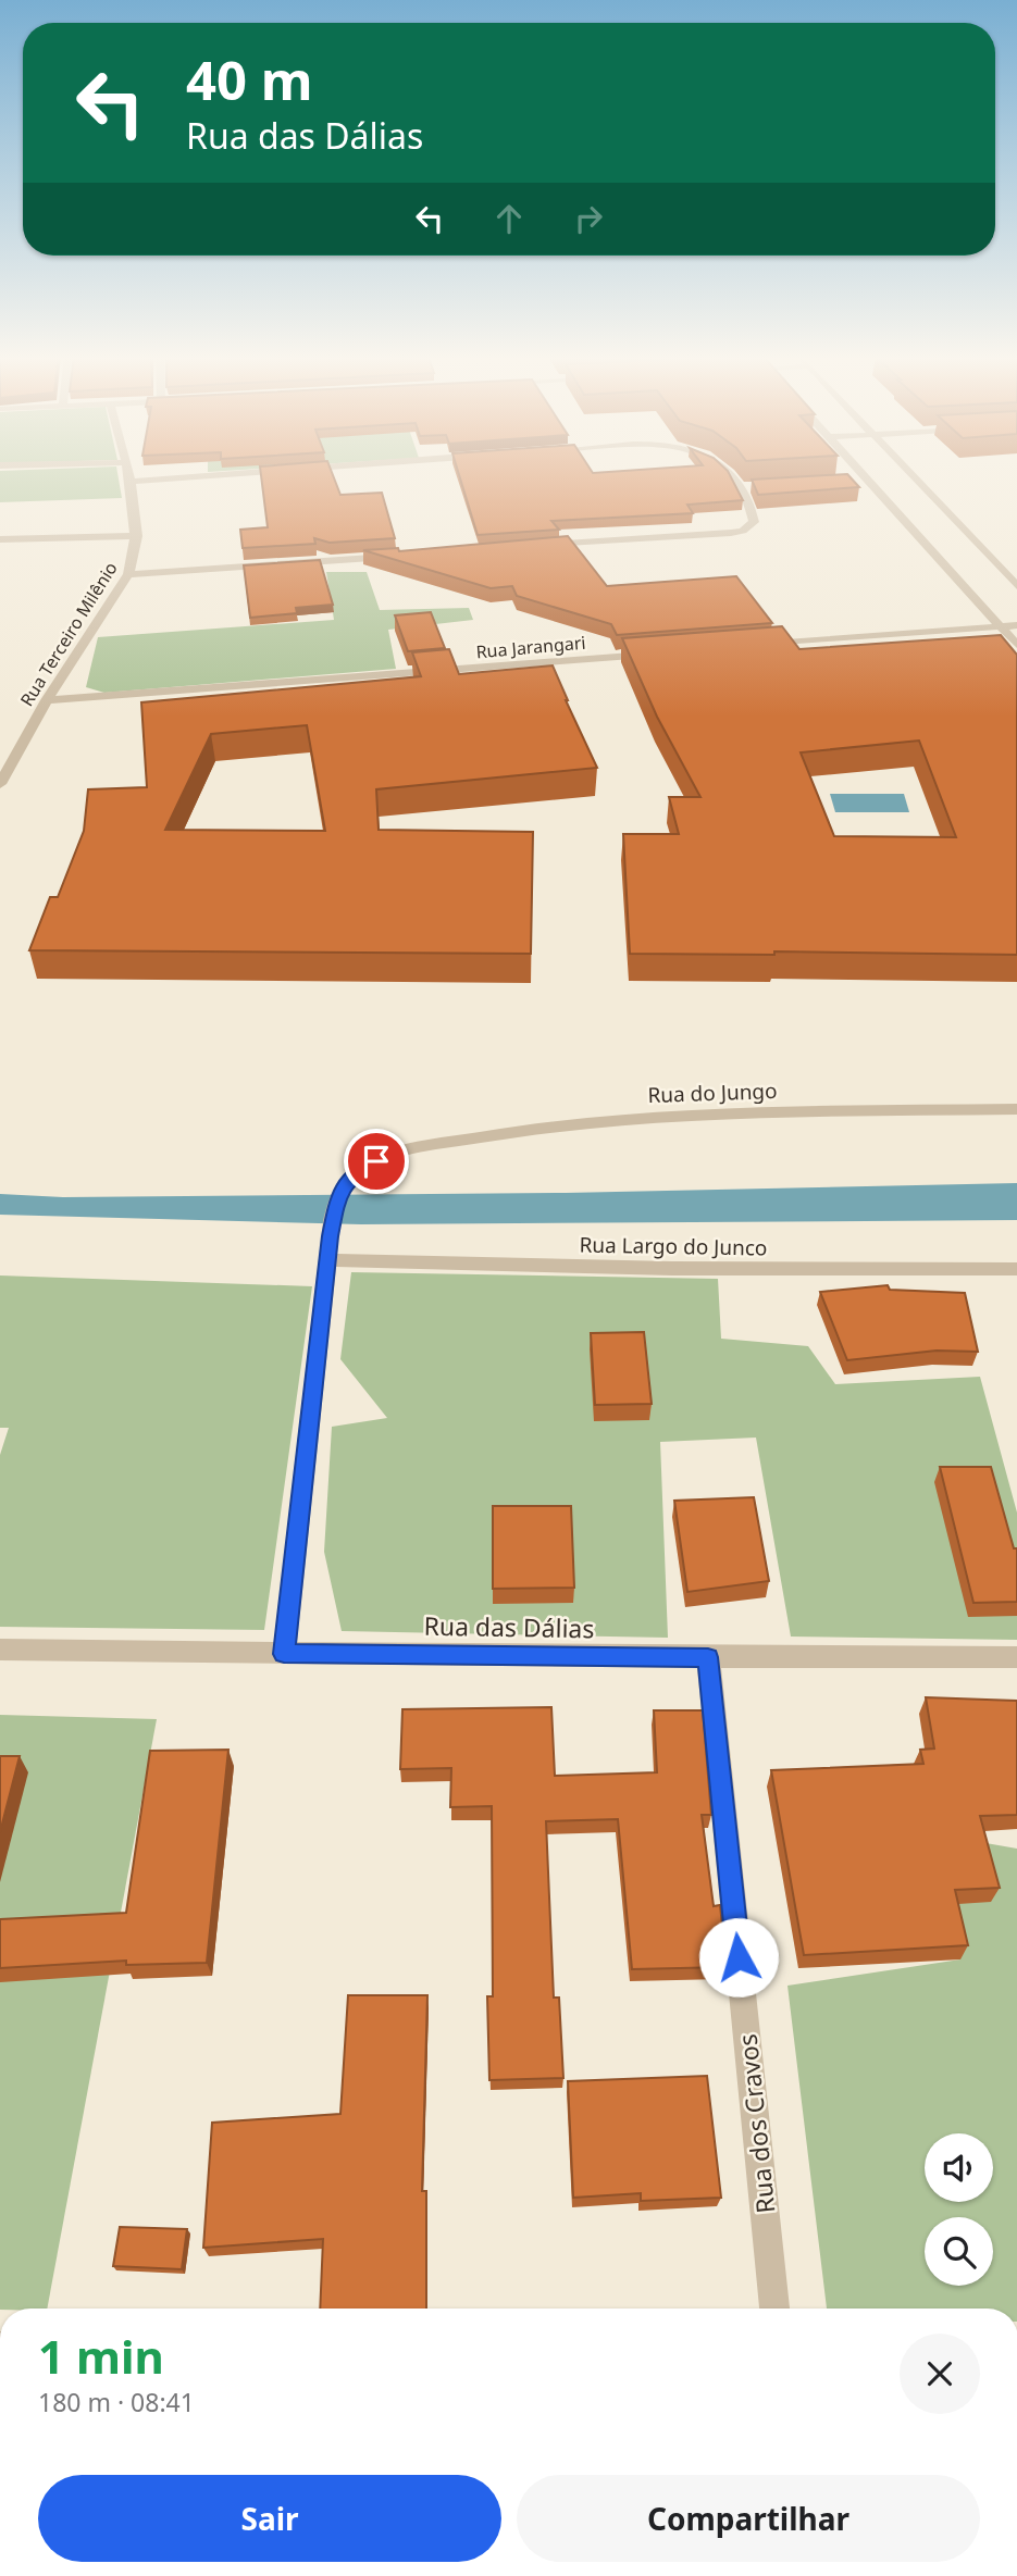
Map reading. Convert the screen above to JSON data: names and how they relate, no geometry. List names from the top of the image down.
{
  "streets": {
    "street": [
      "Rua Terceiro Milênio",
      "Rua Jarangari",
      "Rua do Jungo",
      "Rua Largo do Junco",
      "Rua das Dálias",
      "Rua dos Cravos"
    ]
  },
  "crossings": [
    ["Rua Terceiro Milênio", "Rua Jarangari"],
    ["Rua do Jungo", "Rua Largo do Junco"],
    ["Rua das Dálias", "Rua dos Cravos"]
  ],
  "page": {
    "turn": ["40 m", "Rua das Dálias"],
    "heading": ["1 min", "180 m · 08:41"],
    "buttons": ["Sair", "Compartilhar"]
  }
}
